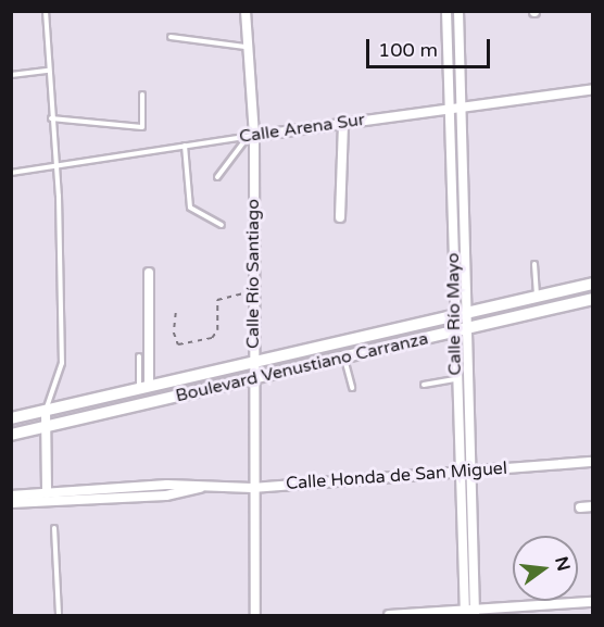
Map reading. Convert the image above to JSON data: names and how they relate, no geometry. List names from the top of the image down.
{
  "streets": {
    "main road": ["Boulevard Venustiano Carranza"],
    "street": [
      "Calle Arena Sur",
      "Calle Río Santiago",
      "Calle Río Mayo",
      "Calle Honda de San Miguel"
    ]
  },
  "crossings": [
    ["Calle Arena Sur", "Calle Río Santiago"],
    ["Calle Arena Sur", "Calle Río Mayo"],
    ["Calle Río Santiago", "Boulevard Venustiano Carranza"],
    ["Calle Río Santiago", "Calle Honda de San Miguel"],
    ["Calle Río Mayo", "Boulevard Venustiano Carranza"],
    ["Calle Río Mayo", "Calle Honda de San Miguel"]
  ],
  "scale_bar": "100 m",
  "north": "right"
}
